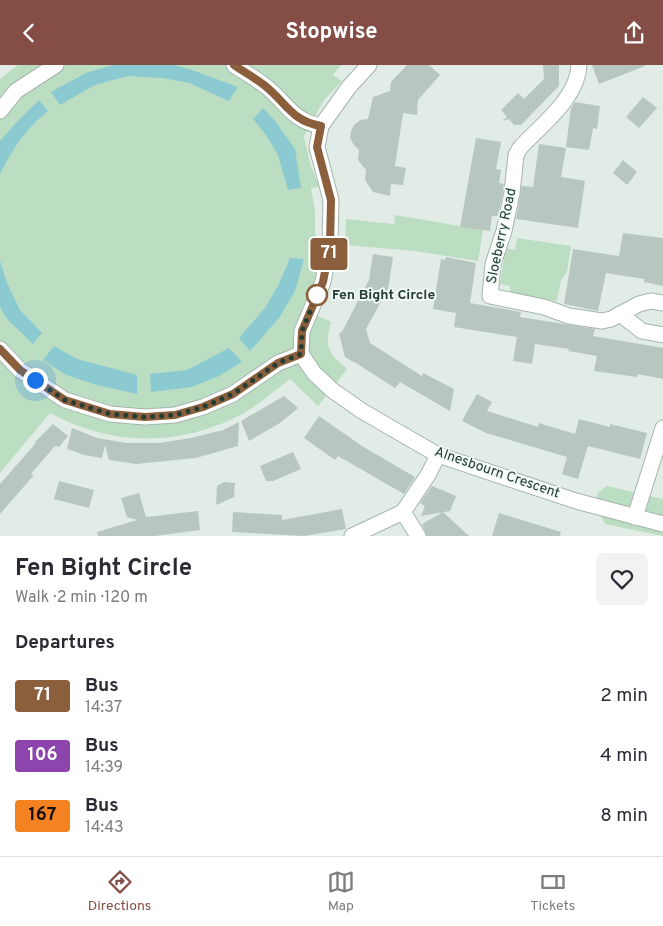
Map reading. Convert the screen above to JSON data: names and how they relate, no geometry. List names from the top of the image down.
{
  "streets": {
    "street": ["Sloeberry Road", "Alnesbourn Crescent"]
  },
  "places": ["Fen Bight Circle"],
  "lines": ["bus line 71"],
  "page": {
    "header": "Stopwise",
    "on_map": "71",
    "heading": [
      ["Fen Bight Circle", "Walk · 2 min · 120 m"],
      "Departures"
    ],
    "list": [
      {
        "mark": "71",
        "name": "Bus",
        "note": "14:37",
        "value": "2 min"
      },
      {
        "mark": "106",
        "name": "Bus",
        "note": "14:39",
        "value": "4 min"
      },
      {
        "mark": "167",
        "name": "Bus",
        "note": "14:43",
        "value": "8 min"
      }
    ],
    "tabs": ["Directions", "Map", "Tickets"]
  }
}
